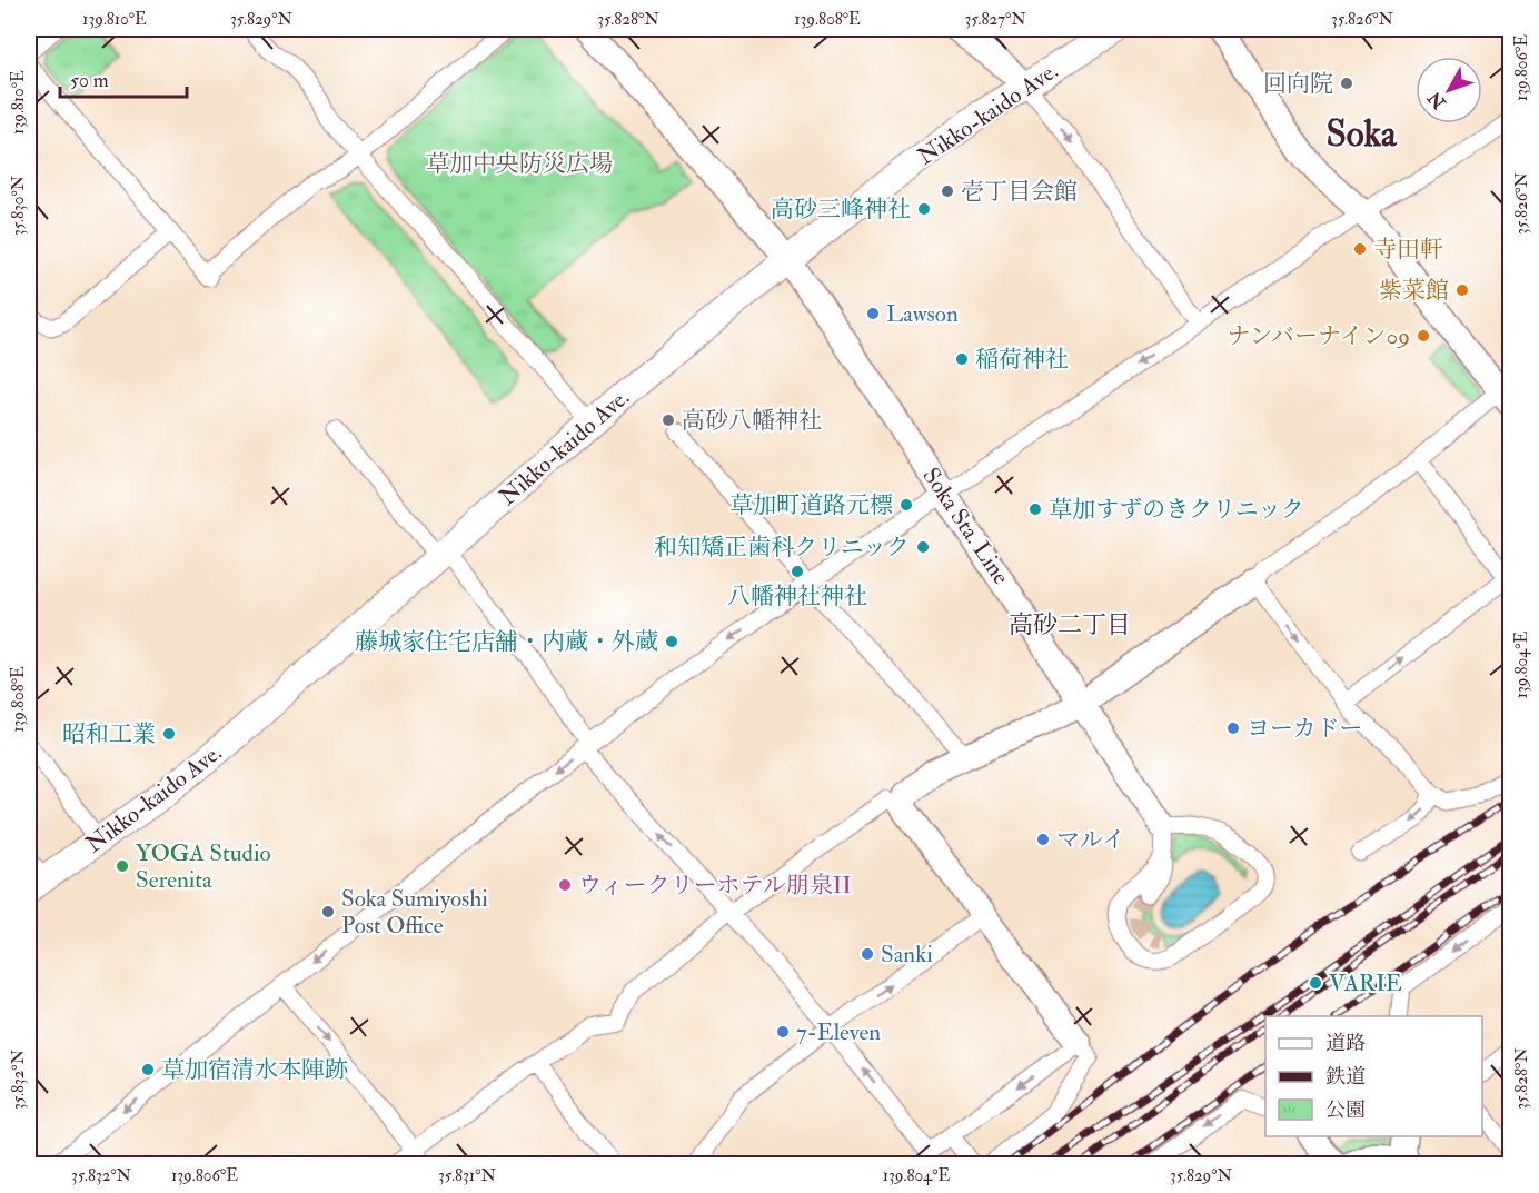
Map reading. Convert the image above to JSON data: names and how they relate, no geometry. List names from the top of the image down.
{
  "streets": {
    "main road": ["Nikko-kaido Ave."],
    "street": ["Soka Sta. Line"]
  },
  "crossings": [
    ["Nikko-kaido Ave.", "Soka Sta. Line"]
  ],
  "districts": ["Soka", "高砂二丁目"],
  "parks": ["草加中央防災広場"],
  "places": [
    "回向院",
    "壱丁目会館",
    "高砂三峰神社",
    "寺田軒",
    "紫菜館",
    "Lawson",
    "ナンバーナイン09",
    "稲荷神社",
    "高砂八幡神社",
    "草加町道路元標",
    "草加すずのきクリニック",
    "和知矯正歯科クリニック",
    "八幡神社神社",
    "藤城家住宅店舗・内蔵・外蔵",
    "ヨーカドー",
    "昭和工業",
    "マルイ",
    "YOGA Studio Serenita",
    "ウィークリーホテル朋泉II",
    "Soka Sumiyoshi Post Office",
    "Sanki",
    "VARIE",
    "7-Eleven",
    "草加宿清水本陣跡"
  ],
  "legend": ["道路", "鉄道", "公園"],
  "scale_bar": "50 m",
  "north": "bottom left",
  "coordinates": [
    "139.810°E",
    "35.829°N",
    "35.828°N",
    "139.808°E",
    "35.827°N",
    "35.826°N",
    "139.806°E",
    "35.830°N",
    "139.804°E",
    "35.832°N",
    "35.831°N"
  ]
}
